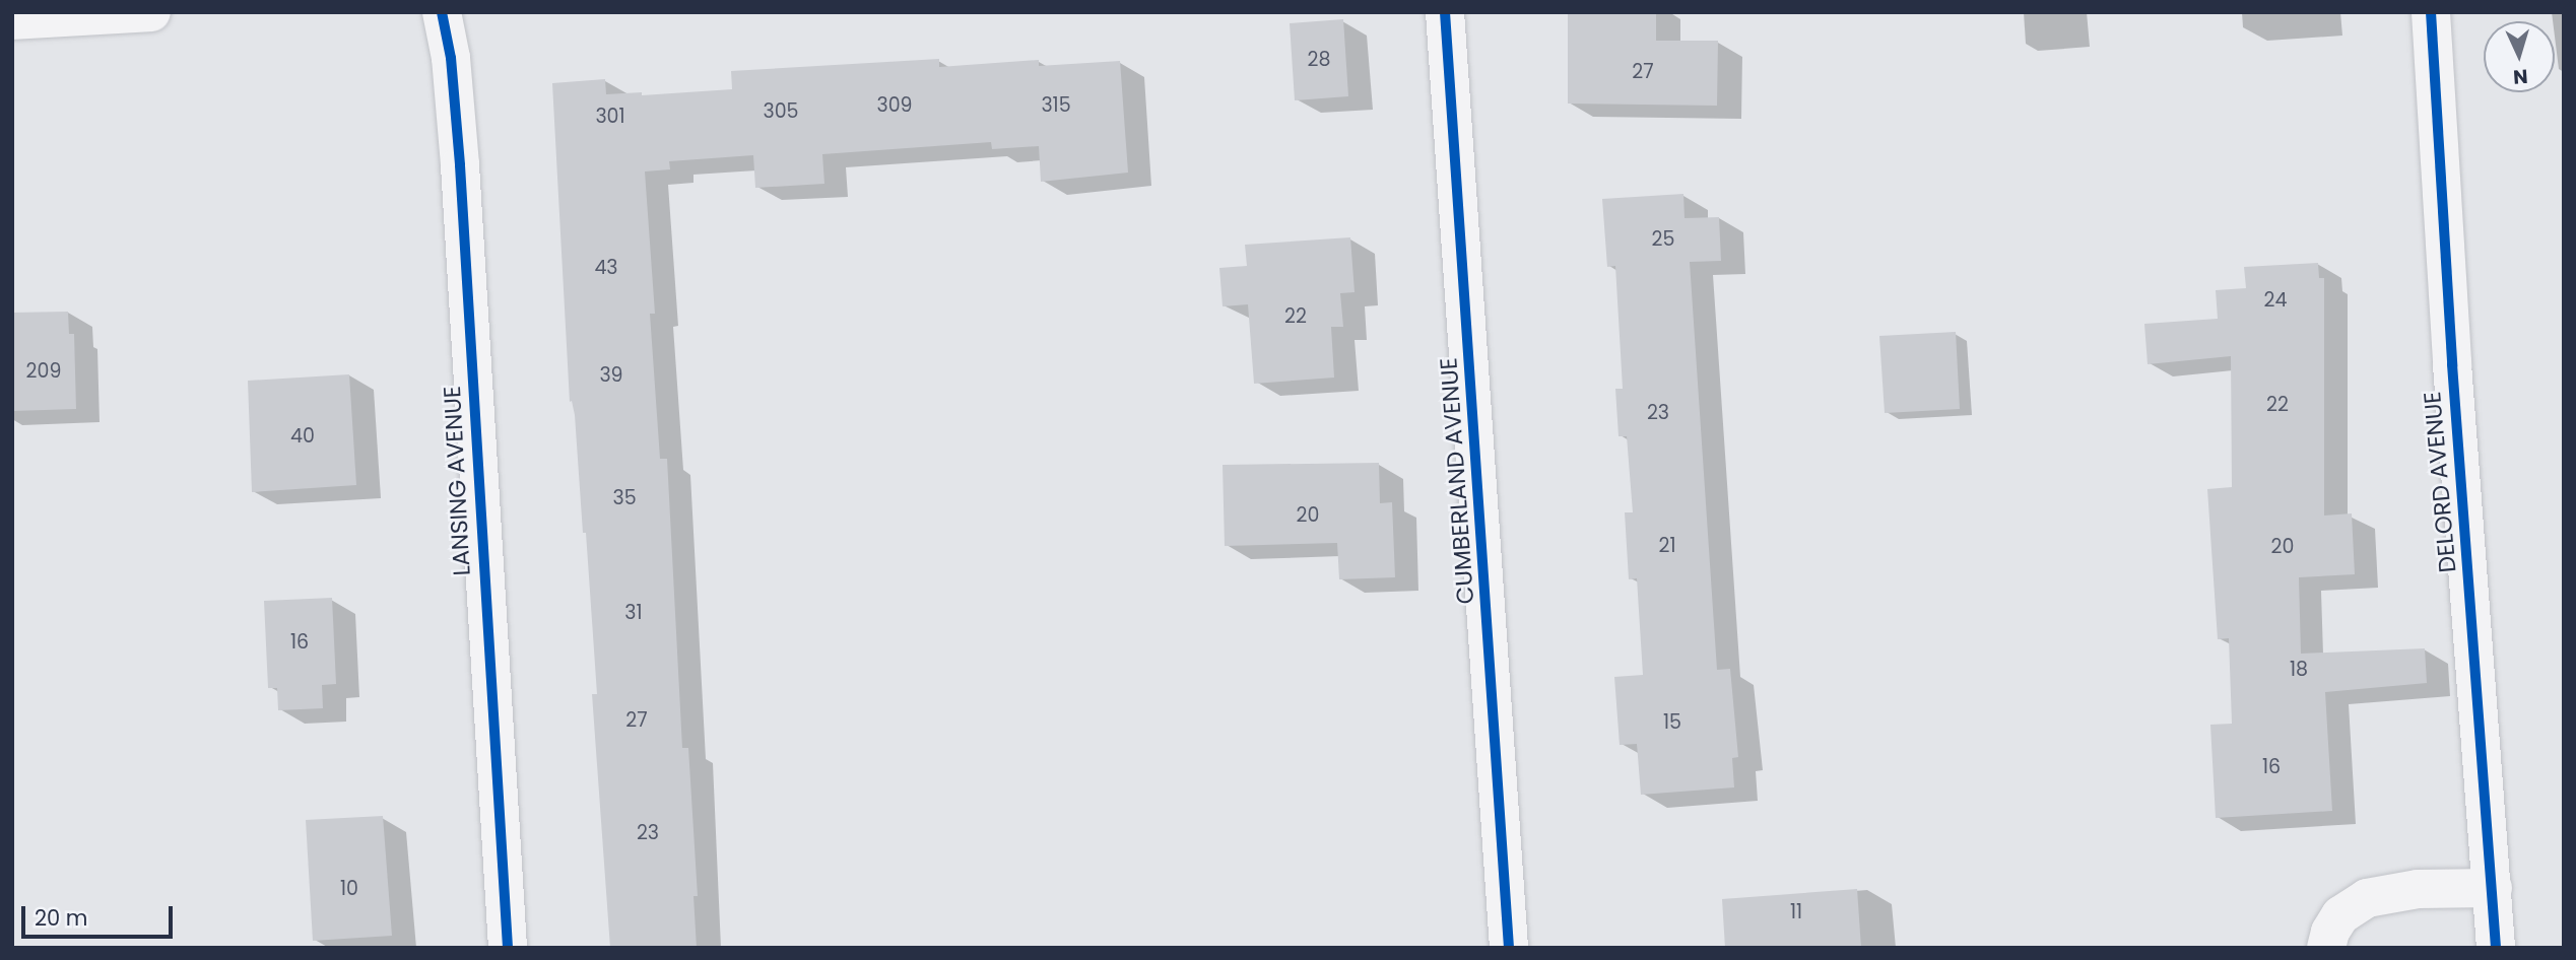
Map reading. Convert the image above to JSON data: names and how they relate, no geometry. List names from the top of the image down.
{
  "streets": {
    "street": ["LANSING AVENUE", "CUMBERLAND AVENUE", "DELORD AVENUE"]
  },
  "house_numbers": [
    "28",
    "27",
    "309",
    "315",
    "305",
    "301",
    "25",
    "43",
    "24",
    "22",
    "209",
    "39",
    "22",
    "23",
    "40",
    "35",
    "20",
    "21",
    "20",
    "31",
    "16",
    "18",
    "27",
    "15",
    "16",
    "23",
    "10",
    "11"
  ],
  "scale_bar": "20 m",
  "north": "bottom"
}
